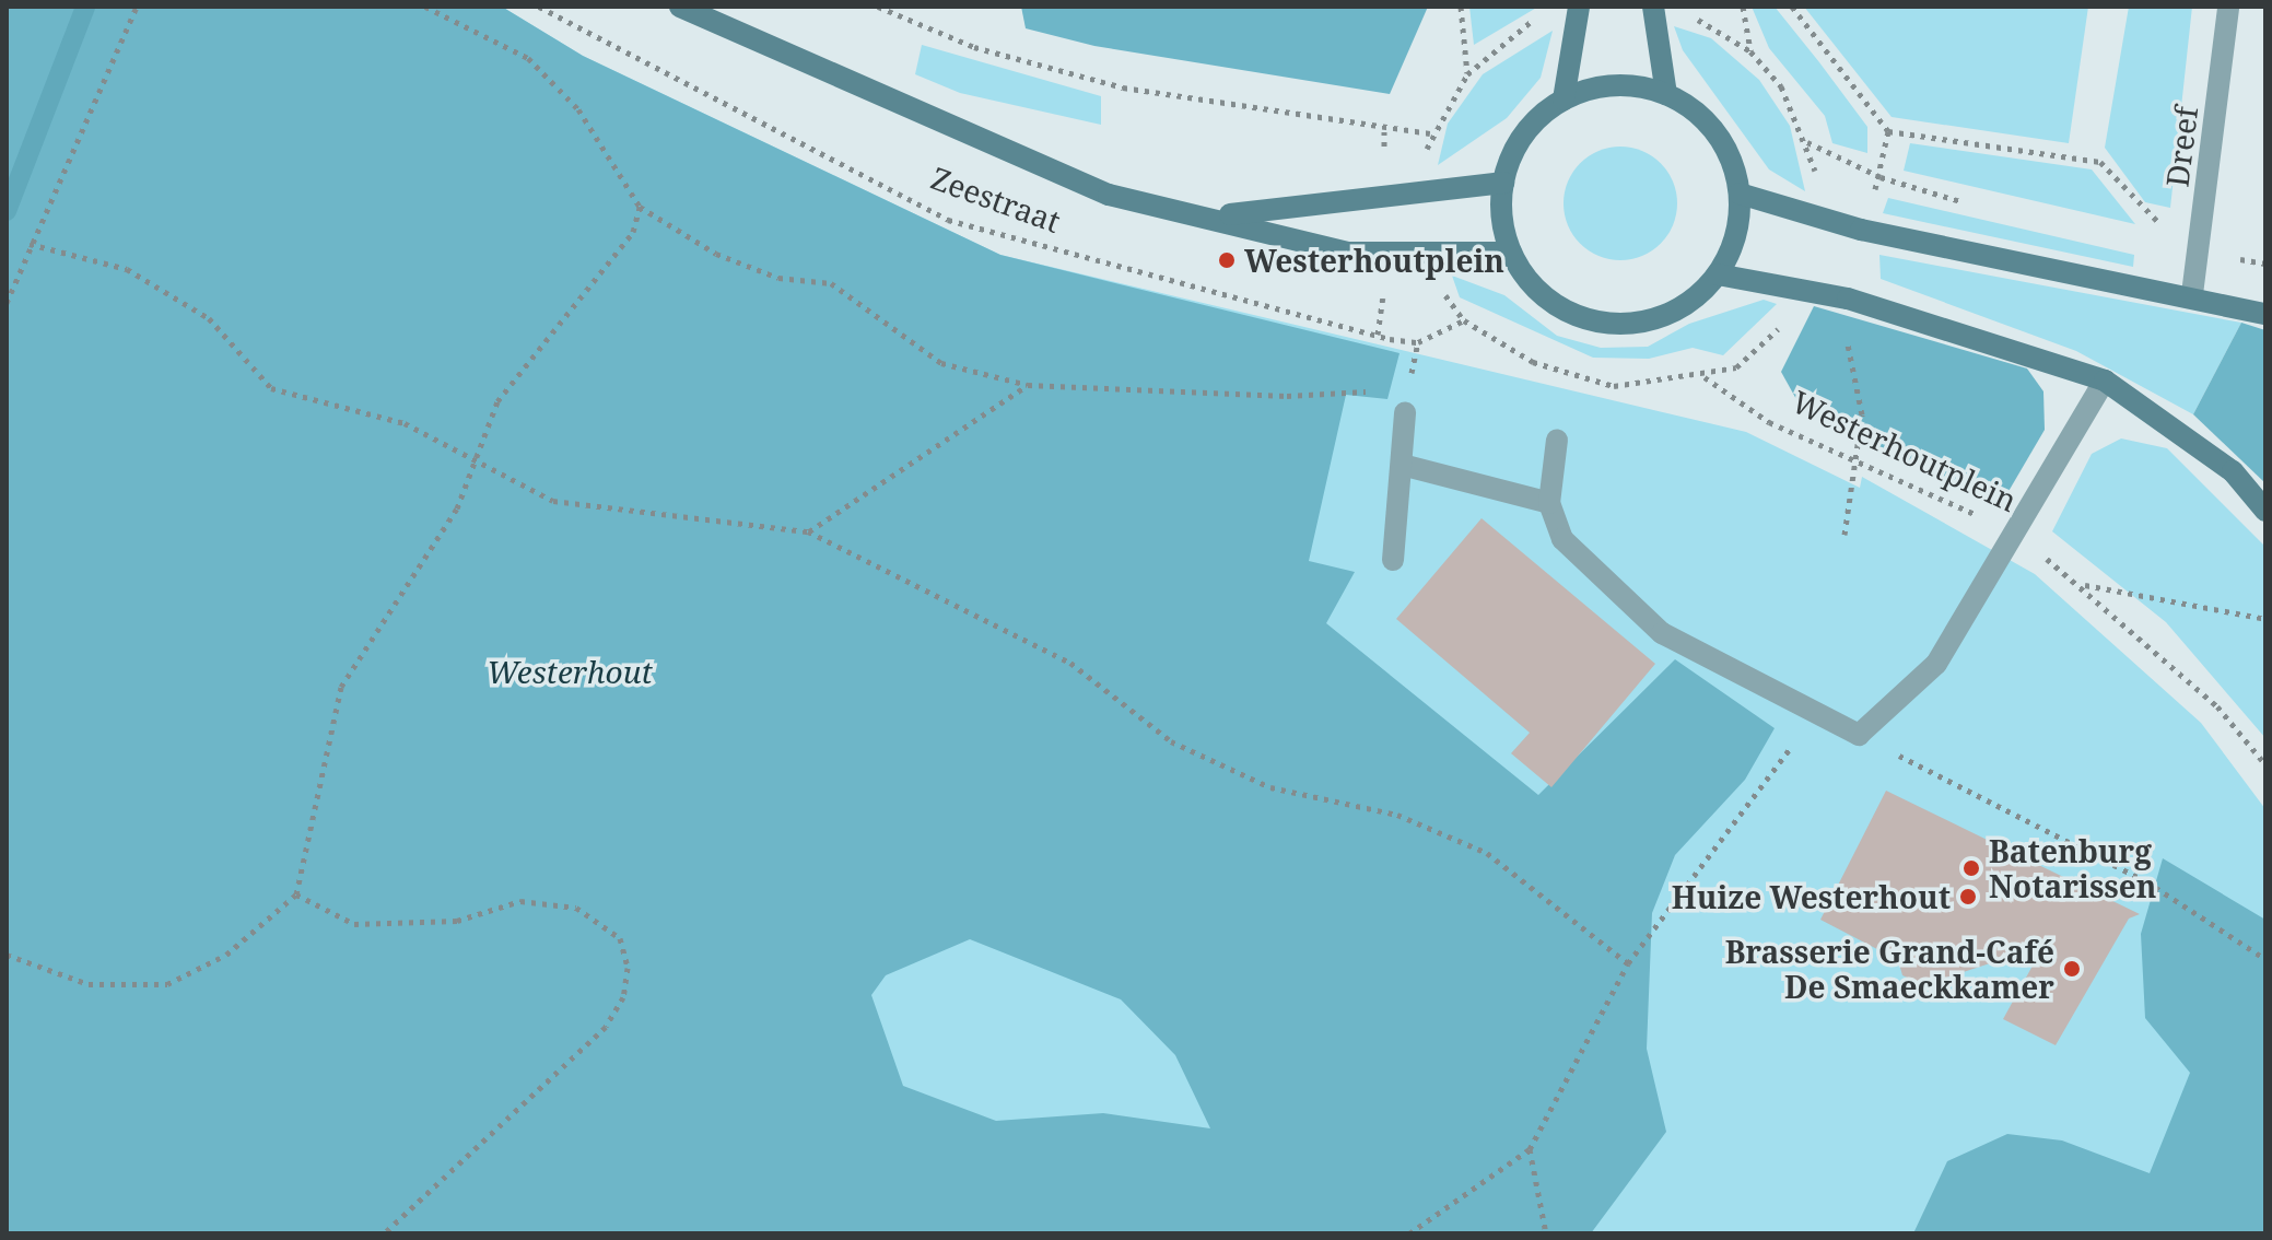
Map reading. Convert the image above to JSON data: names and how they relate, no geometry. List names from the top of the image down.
{
  "streets": {
    "main road": ["Zeestraat"],
    "street": ["Dreef"],
    "path": ["Westerhoutplein"]
  },
  "crossings": [
    ["Zeestraat", "Westerhoutplein"]
  ],
  "parks": ["Westerhout"],
  "places": [
    "Westerhoutplein",
    "Batenburg Notarissen",
    "Huize Westerhout",
    "Brasserie Grand-Café De Smaeckkamer"
  ]
}
